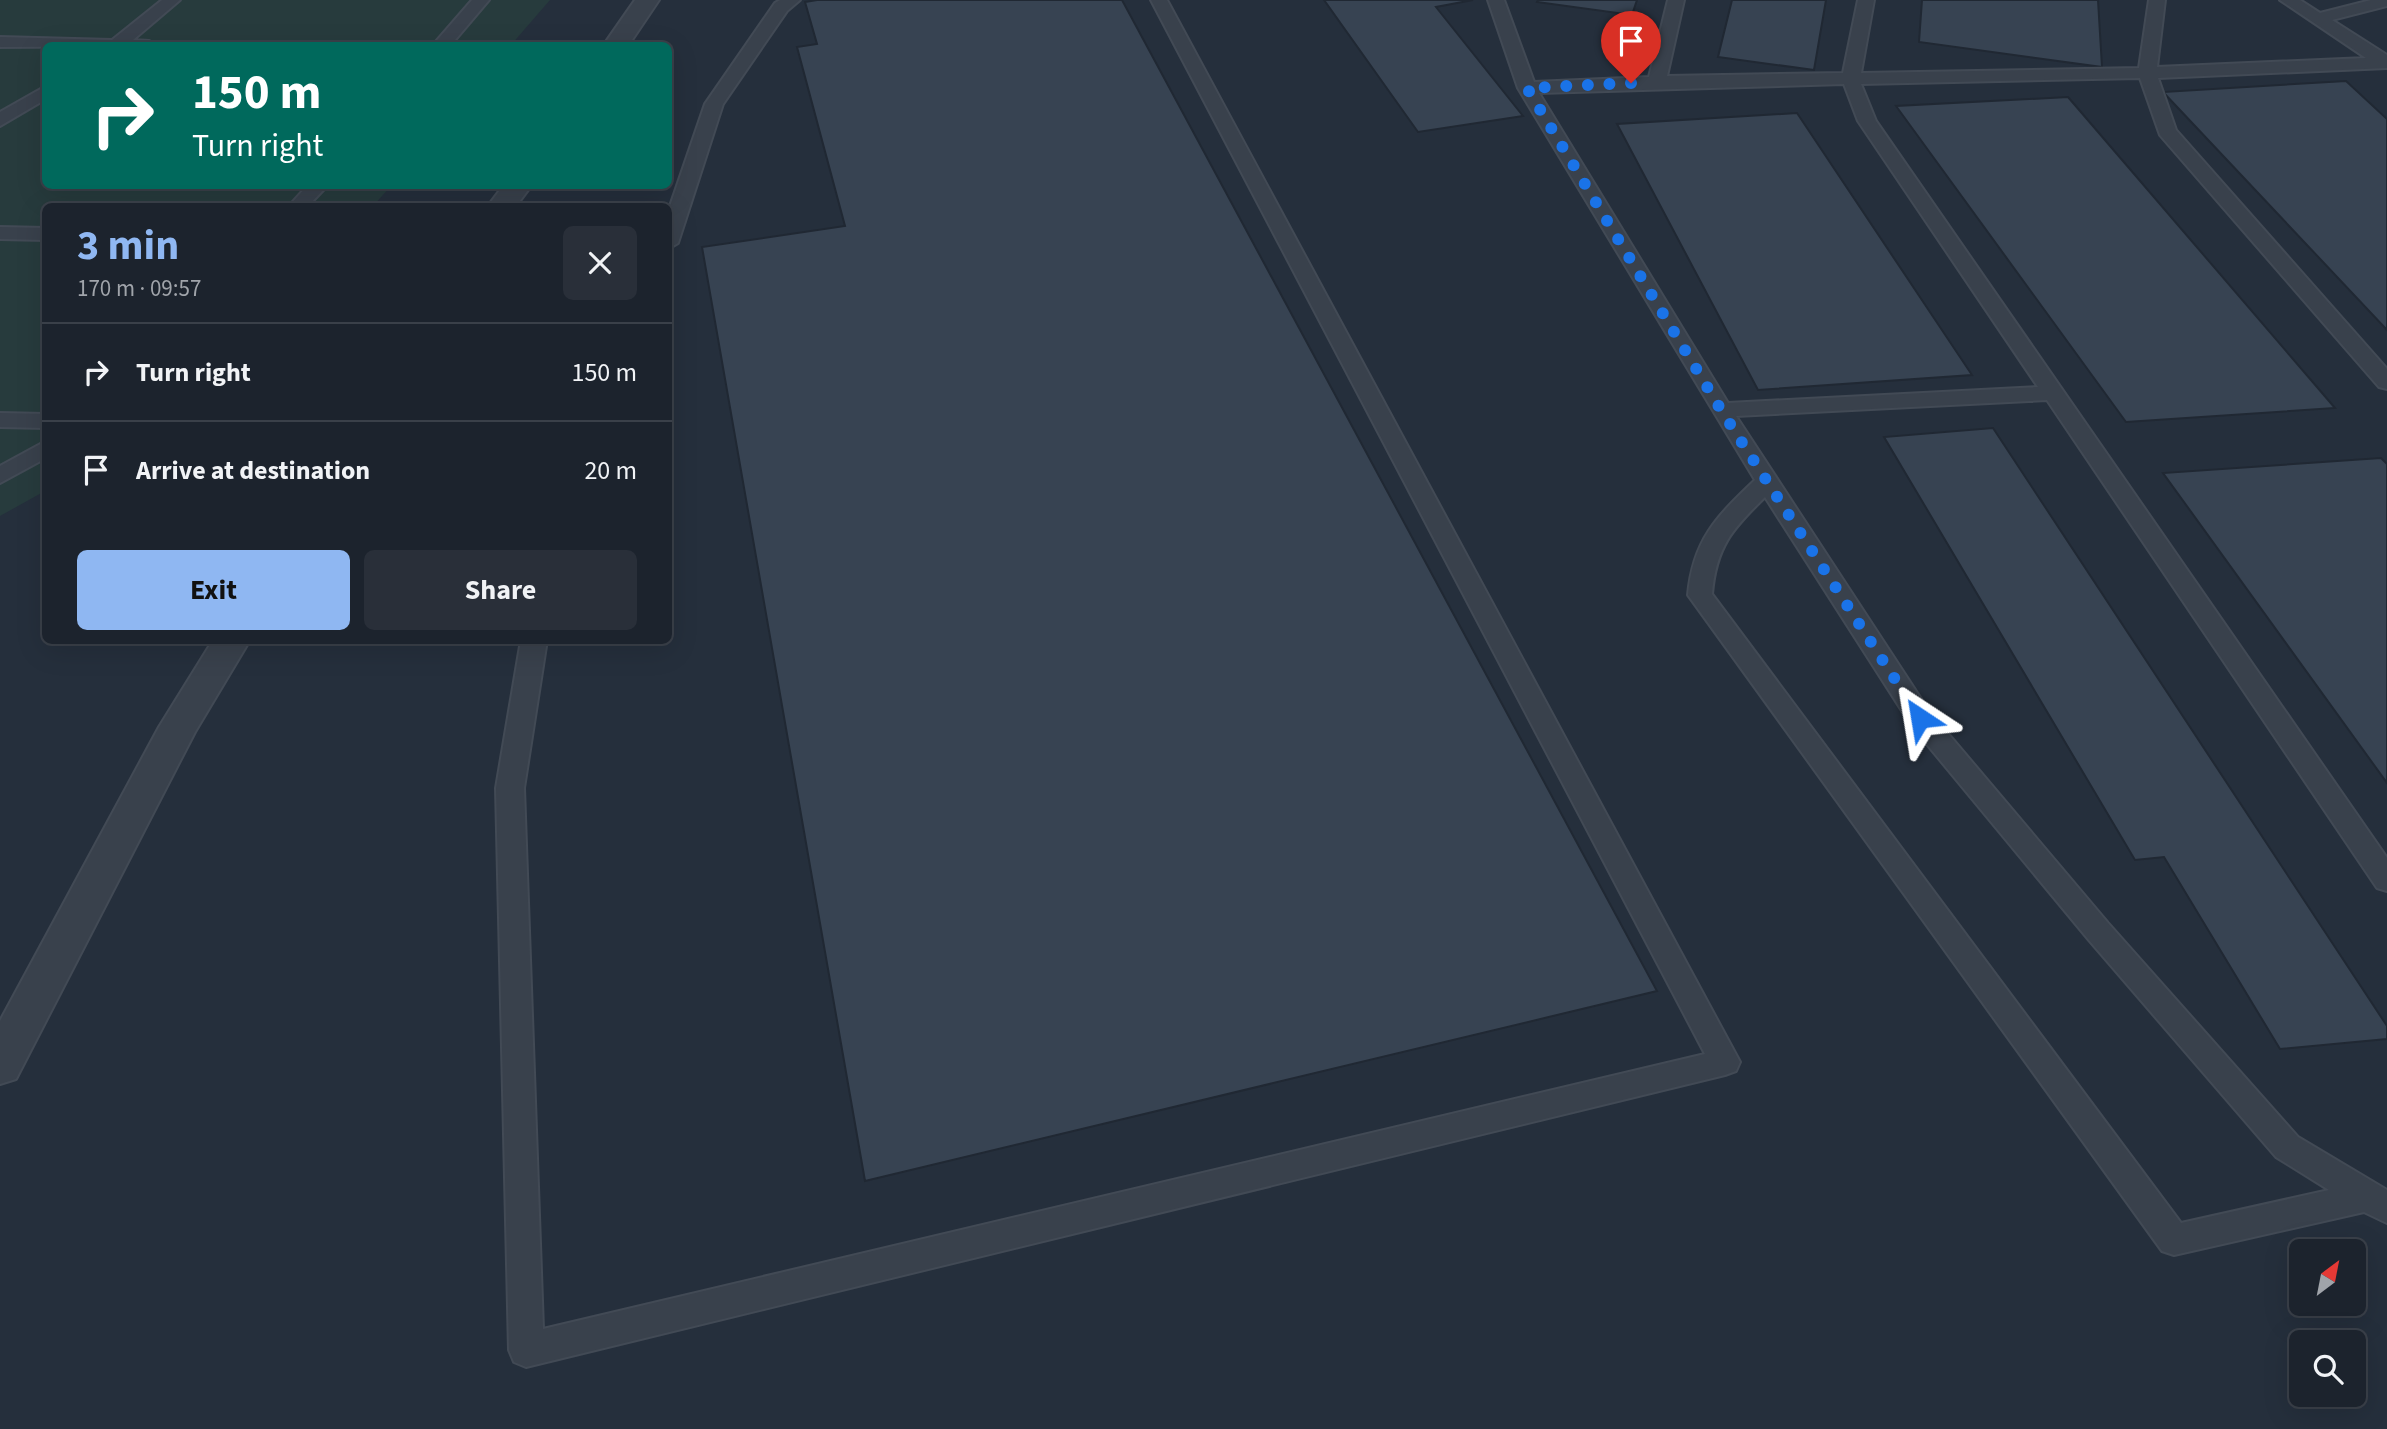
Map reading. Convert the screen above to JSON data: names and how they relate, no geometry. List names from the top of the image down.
{
  "north": "top right",
  "page": {
    "turn": ["150 m", "Turn right"],
    "heading": ["3 min", "170 m · 09:57"],
    "list": [
      {
        "name": "Turn right",
        "value": "150 m"
      },
      {
        "name": "Arrive at destination",
        "value": "20 m"
      }
    ],
    "buttons": ["Exit", "Share"]
  }
}
